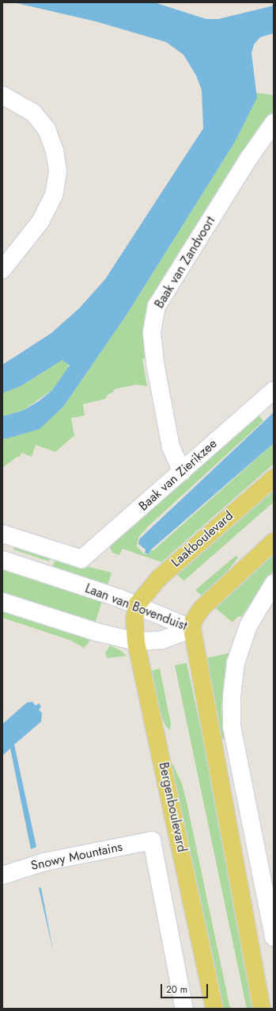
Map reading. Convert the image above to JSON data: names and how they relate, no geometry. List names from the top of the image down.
{
  "streets": {
    "main road": ["Laakboulevard", "Bergenboulevard"],
    "street": [
      "Baak van Zandvoort",
      "Baak van Zierikzee",
      "Laan van Bovenduist",
      "Snowy Mountains"
    ]
  },
  "crossings": [
    ["Baak van Zandvoort", "Baak van Zierikzee"],
    ["Laakboulevard", "Laan van Bovenduist"],
    ["Laakboulevard", "Bergenboulevard"],
    ["Laan van Bovenduist", "Bergenboulevard"]
  ],
  "scale_bar": "20 m"
}
